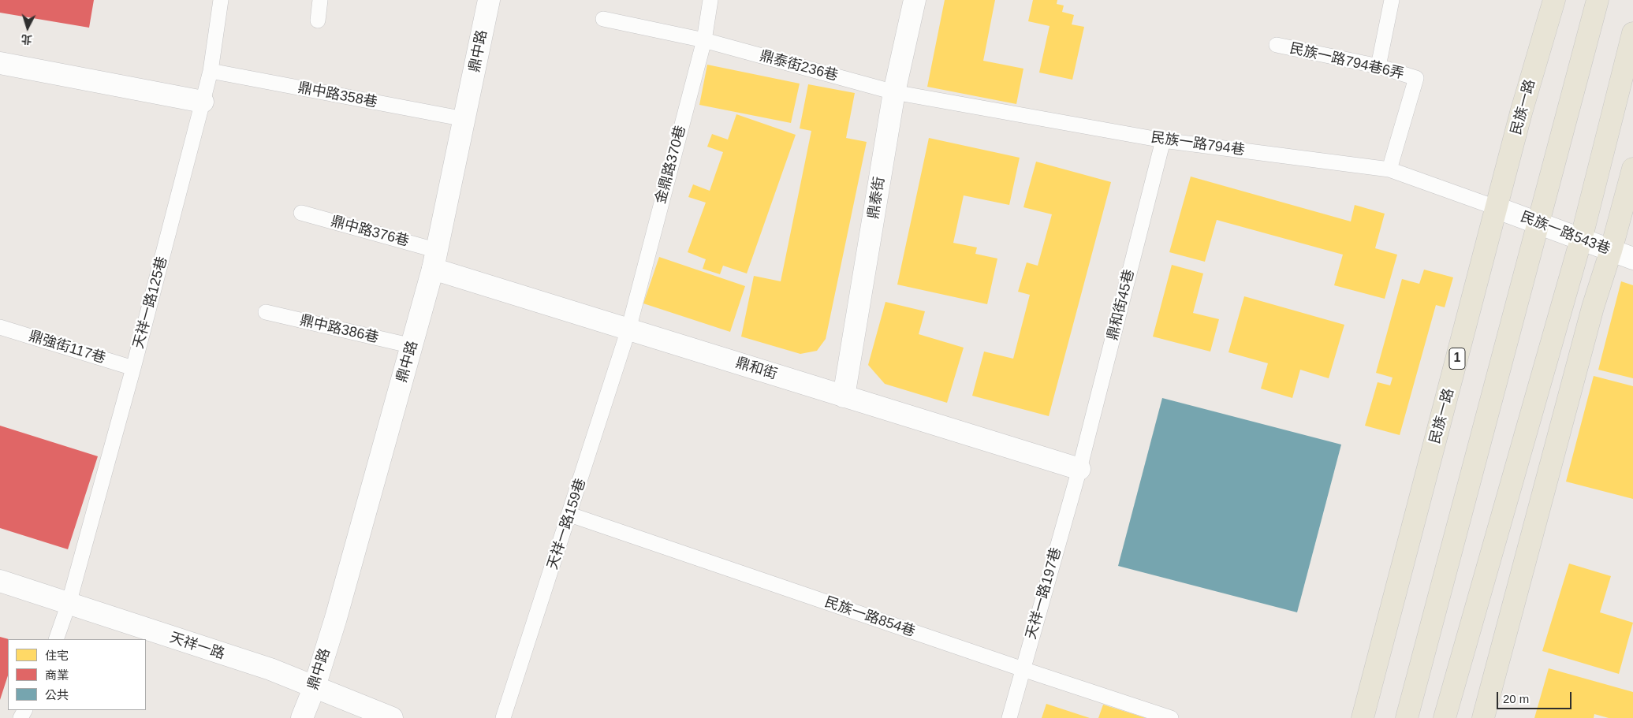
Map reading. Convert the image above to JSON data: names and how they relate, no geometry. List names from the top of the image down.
{
  "streets": {
    "main road": ["民族一路", "1"],
    "street": [
      "鼎中路",
      "鼎泰街",
      "民族一路543巷",
      "鼎和街",
      "天祥一路"
    ],
    "lane": [
      "民族一路794巷6弄",
      "鼎泰街236巷",
      "鼎中路358巷",
      "民族一路794巷",
      "金鼎路370巷",
      "鼎中路376巷",
      "天祥一路125巷",
      "鼎和街45巷",
      "鼎中路386巷",
      "鼎強街117巷",
      "天祥一路159巷",
      "天祥一路197巷",
      "民族一路854巷"
    ]
  },
  "crossings": [
    ["鼎中路", "鼎中路358巷"],
    ["鼎中路", "鼎中路376巷"],
    ["鼎中路", "鼎中路386巷"],
    ["鼎中路", "鼎和街"],
    ["鼎中路", "天祥一路"],
    ["民族一路794巷6弄", "民族一路794巷"],
    ["鼎泰街236巷", "民族一路794巷"],
    ["鼎泰街236巷", "金鼎路370巷"],
    ["鼎泰街236巷", "鼎泰街"],
    ["鼎中路358巷", "天祥一路125巷"],
    ["民族一路", "民族一路794巷"],
    ["民族一路", "民族一路543巷"],
    ["民族一路794巷", "鼎泰街"],
    ["民族一路794巷", "民族一路543巷"],
    ["民族一路794巷", "鼎和街45巷"],
    ["金鼎路370巷", "鼎和街"],
    ["金鼎路370巷", "天祥一路159巷"],
    ["鼎泰街", "鼎和街"],
    ["鼎中路376巷", "鼎和街"],
    ["天祥一路125巷", "鼎強街117巷"],
    ["天祥一路125巷", "天祥一路"],
    ["鼎和街45巷", "鼎和街"],
    ["鼎和街45巷", "天祥一路197巷"],
    ["鼎和街", "天祥一路159巷"],
    ["鼎和街", "天祥一路197巷"],
    ["天祥一路159巷", "民族一路854巷"],
    ["天祥一路197巷", "民族一路854巷"]
  ],
  "legend": ["住宅", "商業", "公共"],
  "scale_bar": "20 m",
  "north": "bottom"
}
